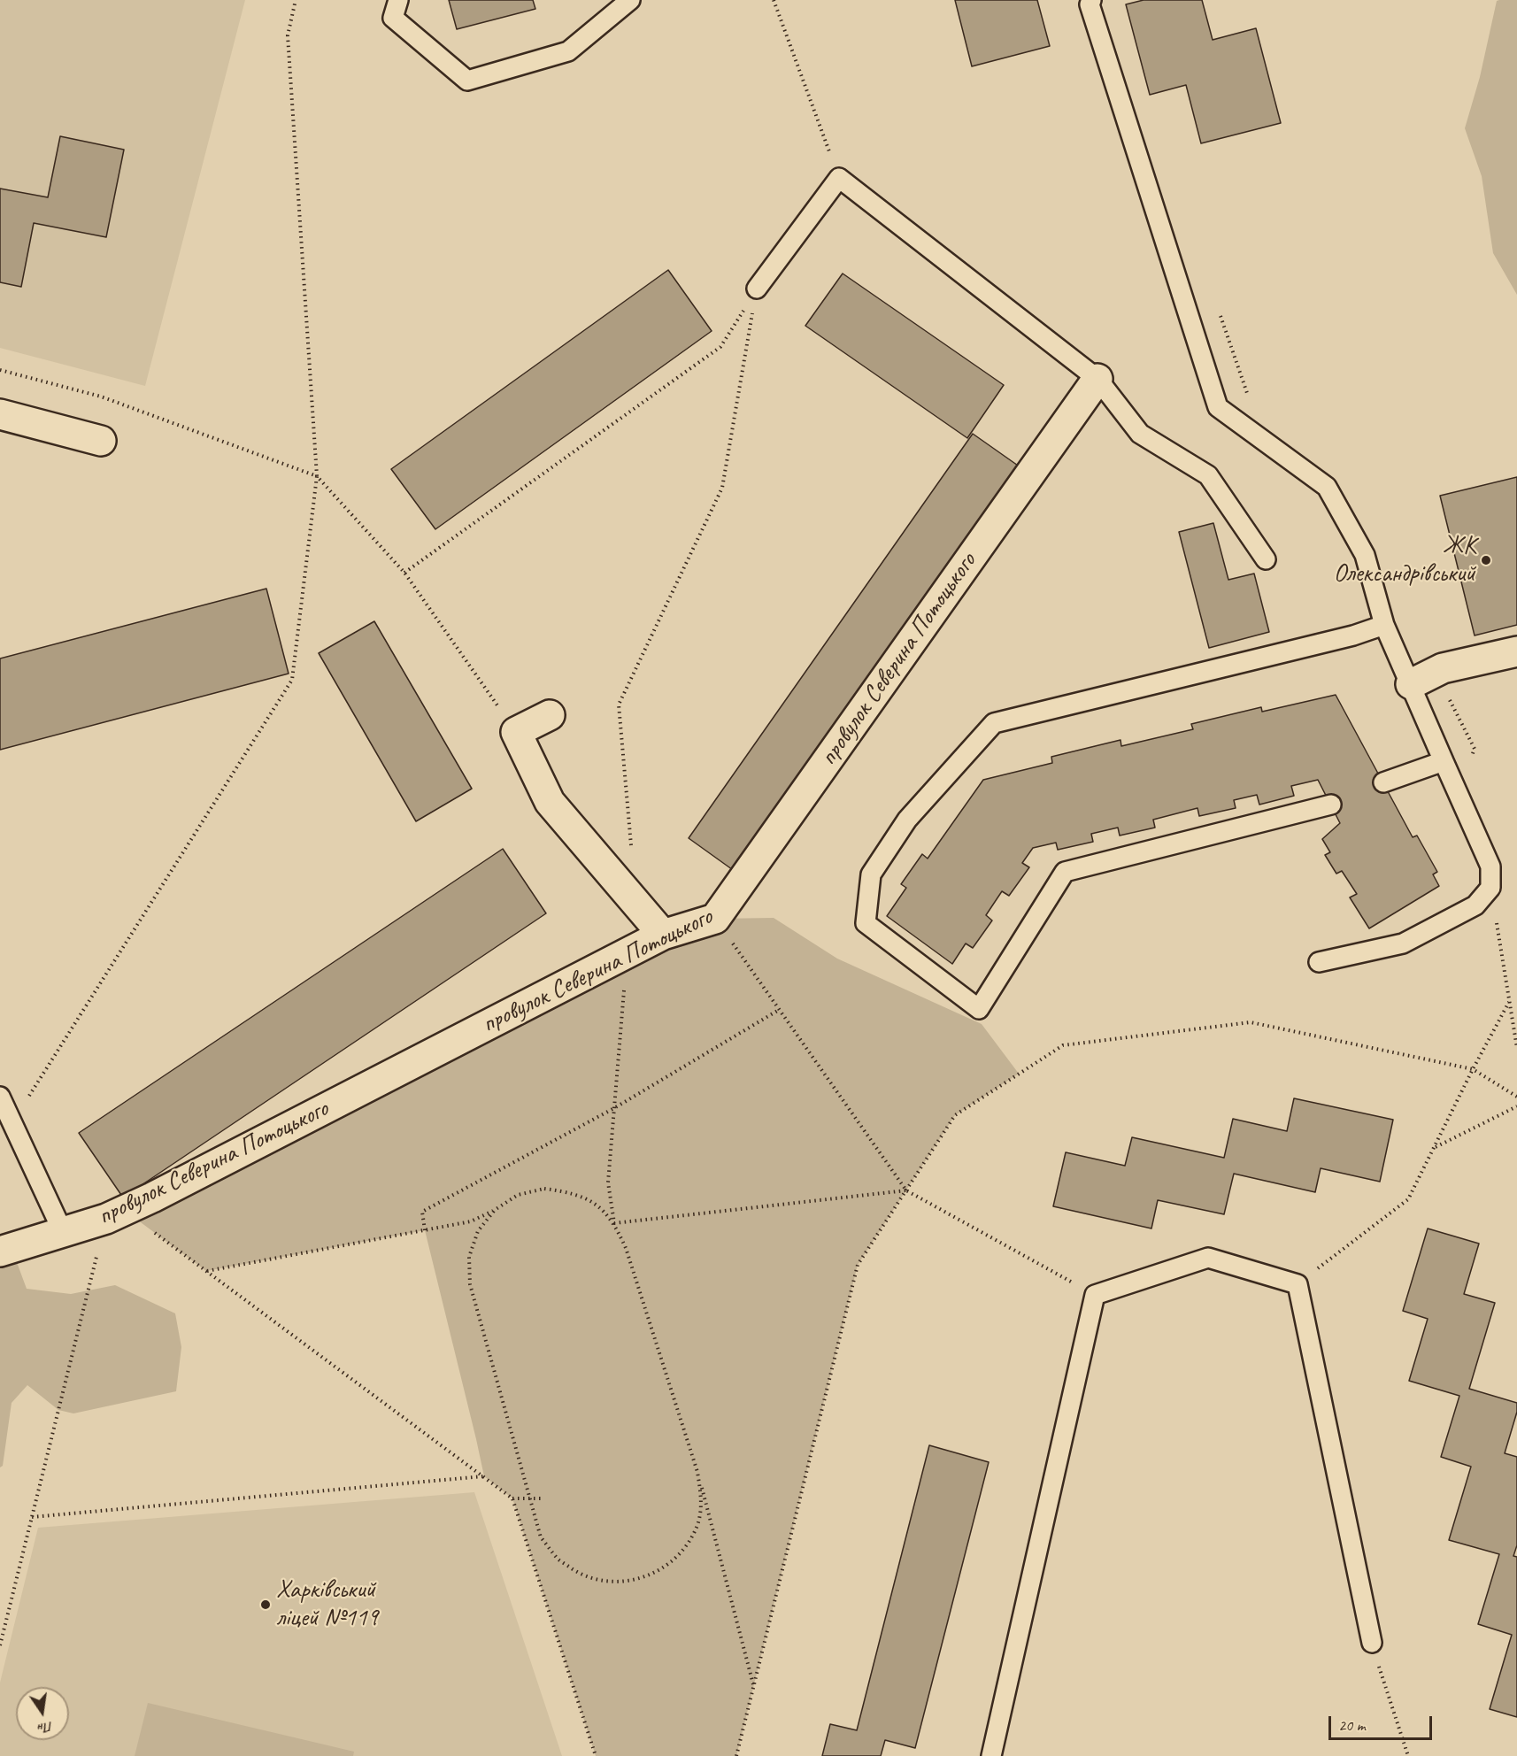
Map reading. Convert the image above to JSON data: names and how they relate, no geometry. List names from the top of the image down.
{
  "streets": {
    "street": ["провулок Северина Потоцького"]
  },
  "places": ["ЖК Олександрівський", "Харківський ліцей №119"],
  "scale_bar": "20 m",
  "north": "bottom"
}
